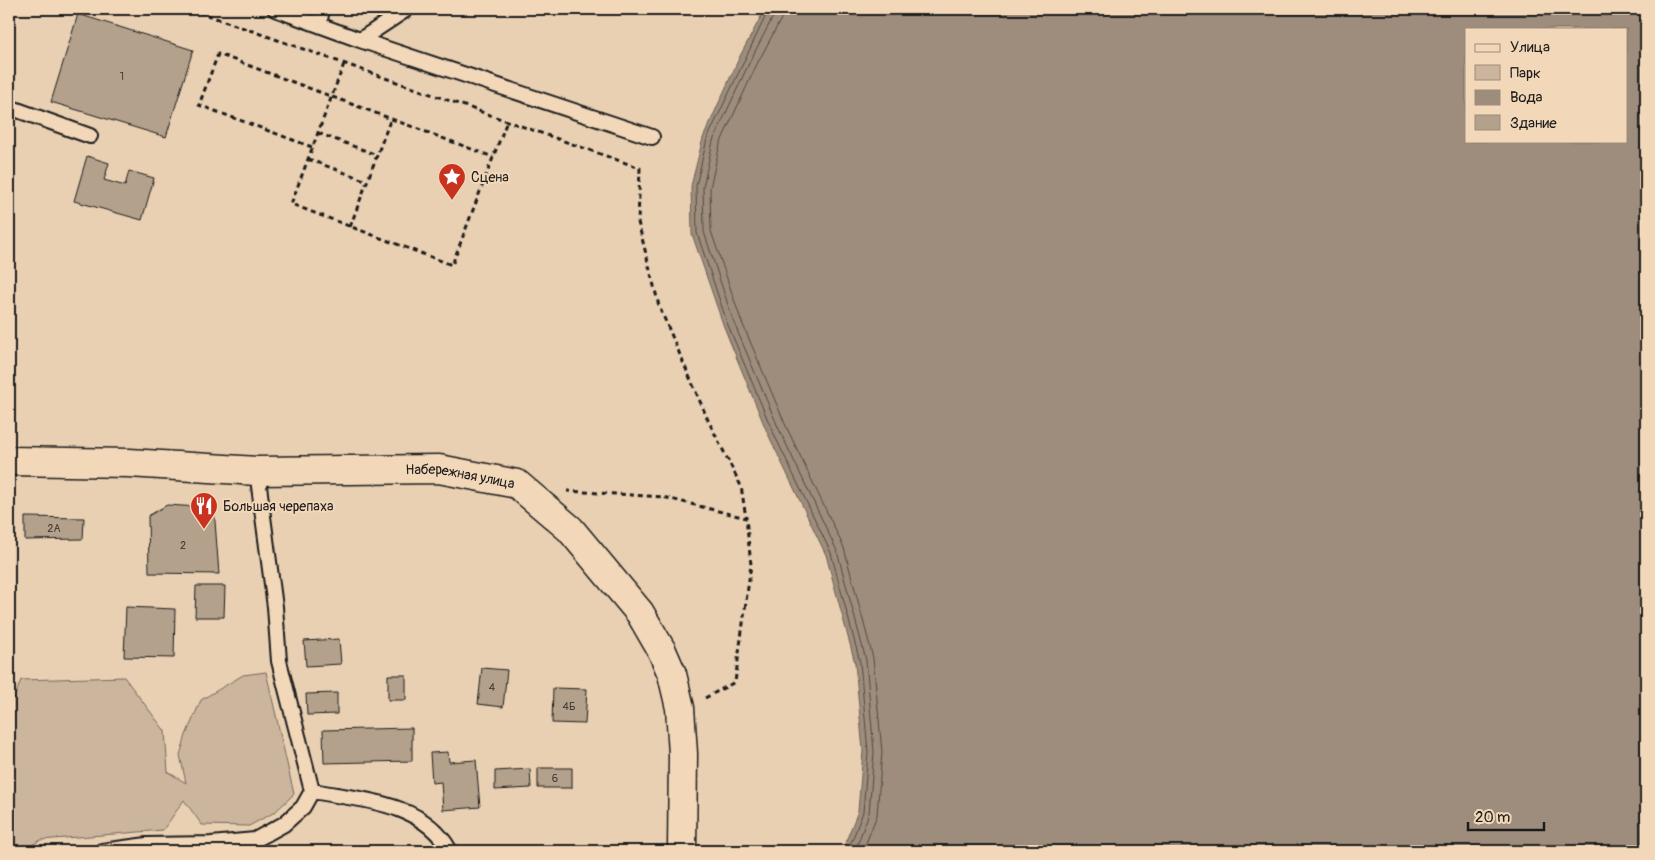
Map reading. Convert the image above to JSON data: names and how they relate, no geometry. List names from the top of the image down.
{
  "streets": {
    "street": ["Набережная улица"]
  },
  "places": {
    "place": ["Сцена"],
    "restaurant": ["Большая черепаха"]
  },
  "house_numbers": [
    "1",
    "2А",
    "2",
    "4",
    "4Б",
    "6"
  ],
  "legend": [
    "Улица",
    "Парк",
    "Вода",
    "Здание"
  ],
  "scale_bar": "20 m"
}
